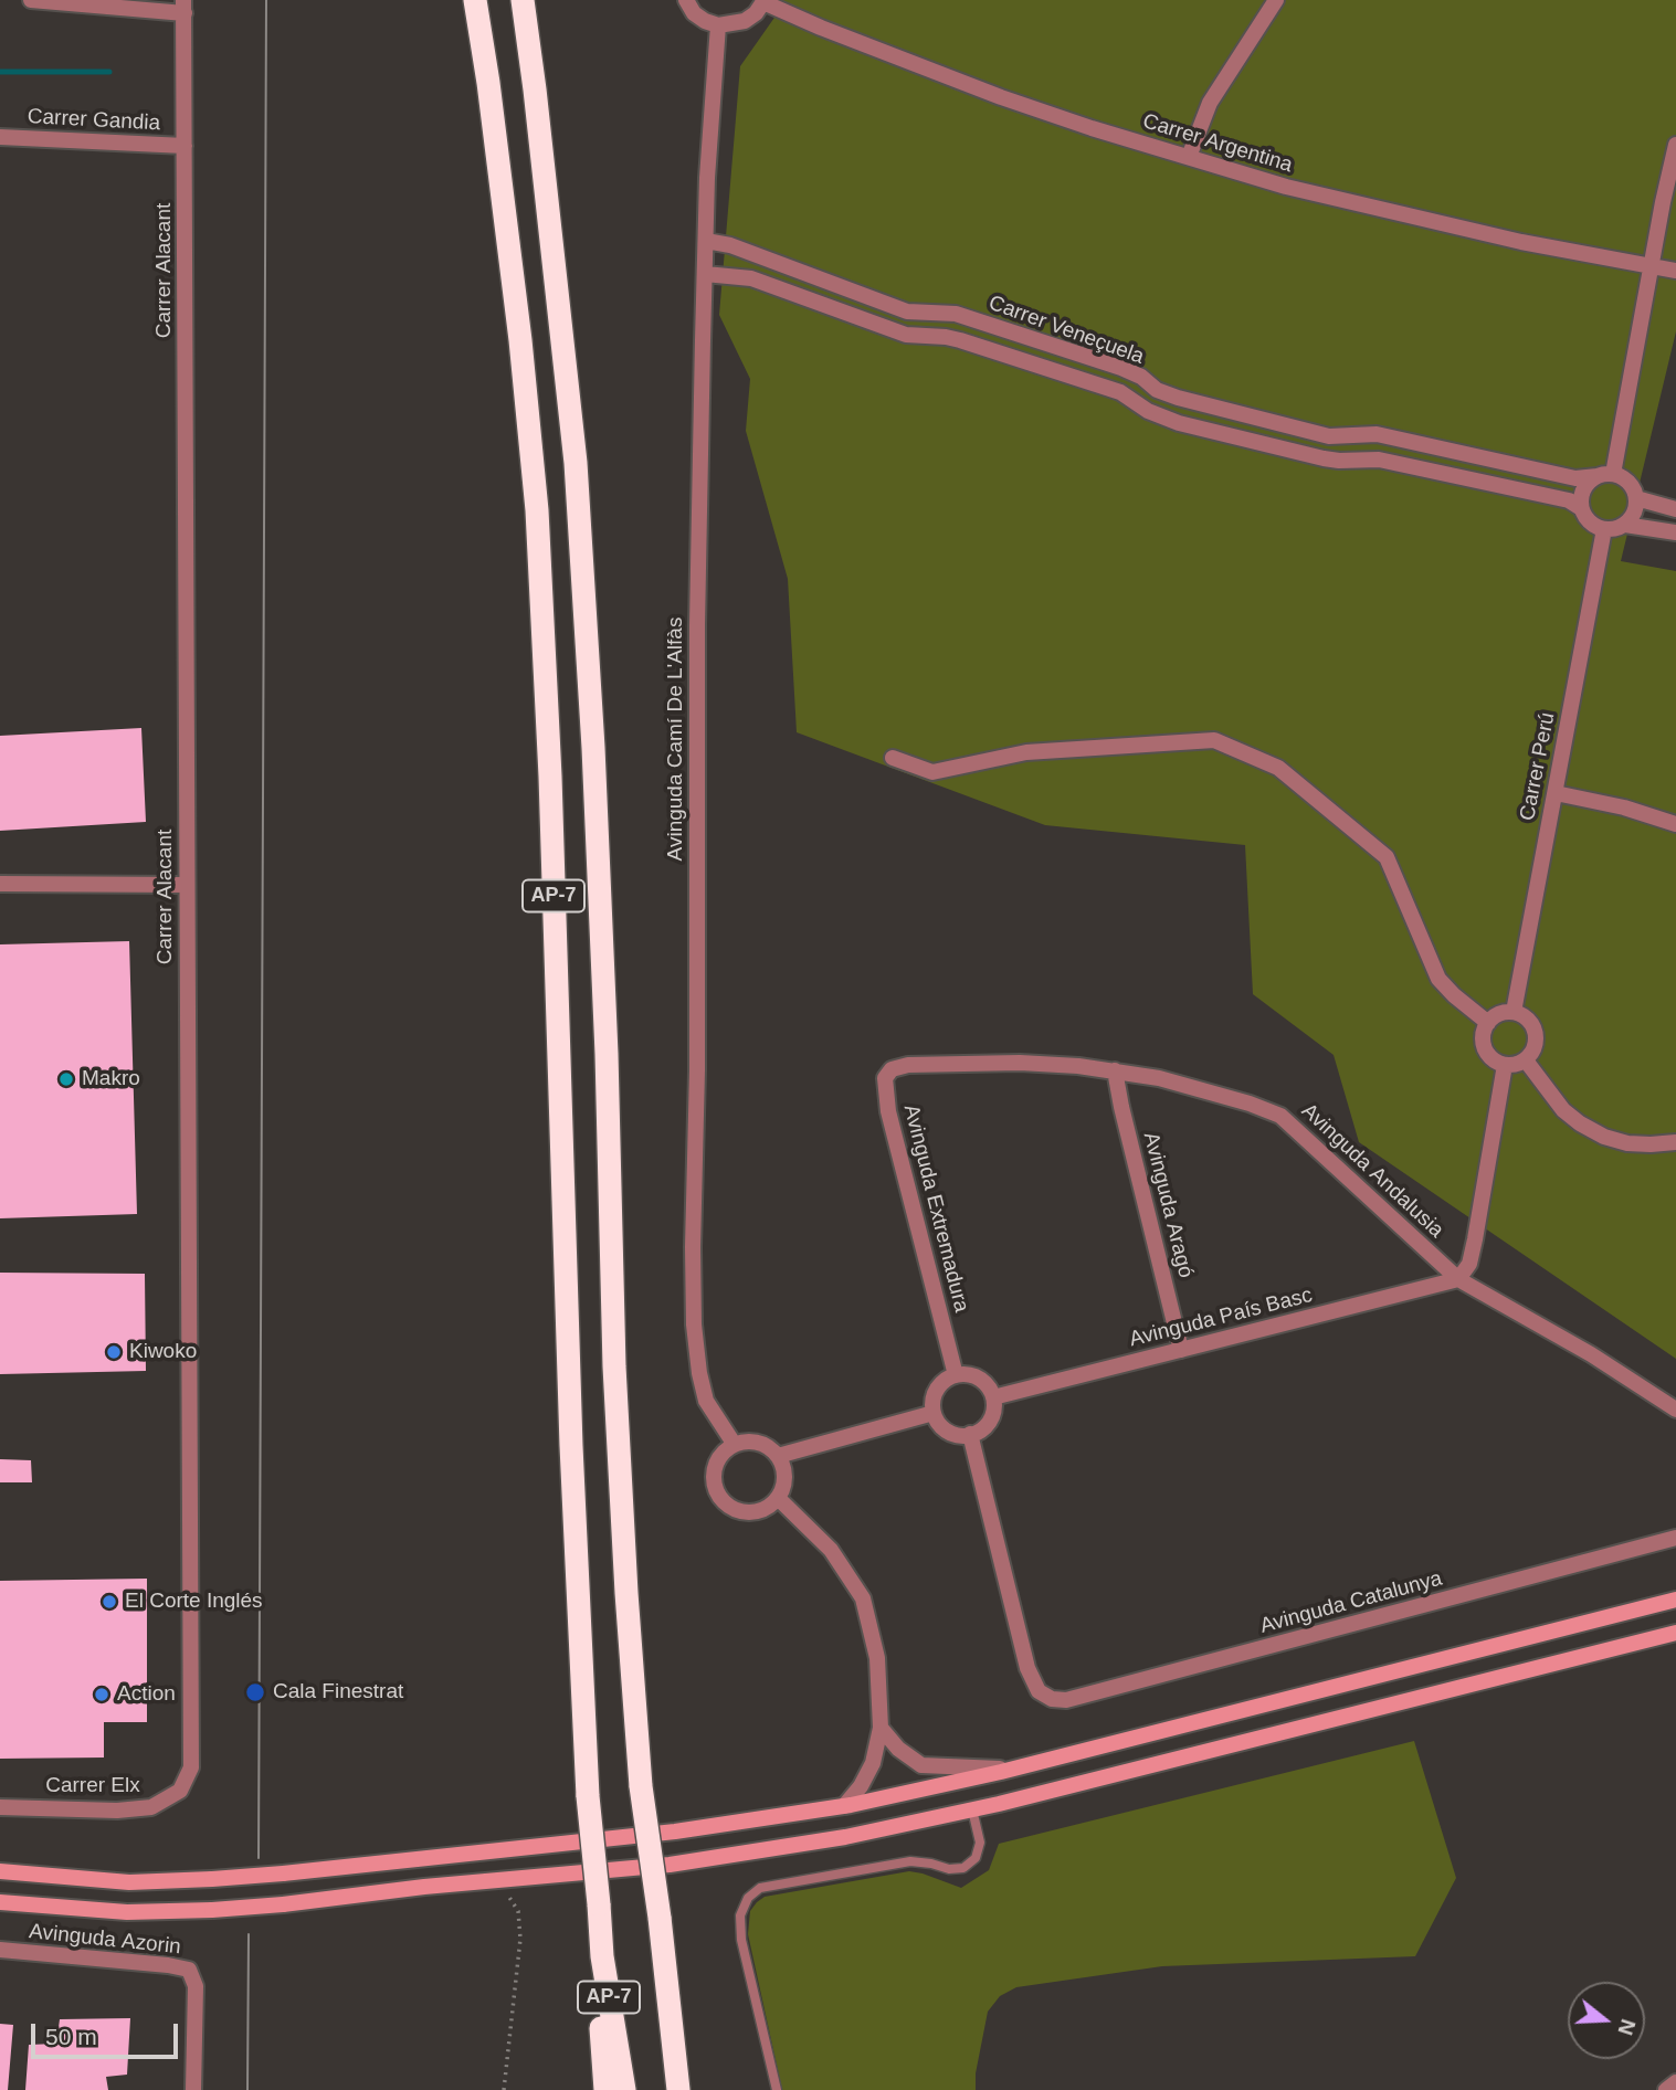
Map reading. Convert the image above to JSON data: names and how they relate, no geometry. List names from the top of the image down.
{
  "streets": {
    "highway": ["AP-7"],
    "street": [
      "Carrer Gandia",
      "Carrer Argentina",
      "Carrer Alacant",
      "Carrer Veneçuela",
      "Avinguda Camí De L'Alfàs",
      "Carrer Perú",
      "Avinguda Andalusia",
      "Avinguda Aragó",
      "Avinguda Extremadura",
      "Avinguda País Basc",
      "Avinguda Catalunya",
      "Carrer Elx",
      "Avinguda Azorin"
    ]
  },
  "crossings": [
    ["Carrer Gandia", "Carrer Alacant"],
    ["Carrer Alacant", "Carrer Elx"],
    ["Carrer Veneçuela", "Avinguda Camí De L'Alfàs"],
    ["Carrer Veneçuela", "Carrer Perú"],
    ["Avinguda Andalusia", "Avinguda Aragó"],
    ["Avinguda Andalusia", "Avinguda Extremadura"],
    ["Avinguda Andalusia", "Avinguda País Basc"],
    ["Avinguda Aragó", "Avinguda País Basc"],
    ["Avinguda Extremadura", "Avinguda País Basc"],
    ["Avinguda Extremadura", "Avinguda Catalunya"],
    ["Avinguda País Basc", "Avinguda Catalunya"]
  ],
  "places": [
    "Makro",
    "Kiwoko",
    "El Corte Inglés",
    "Cala Finestrat",
    "Action"
  ],
  "scale_bar": "50 m",
  "north": "right"
}
